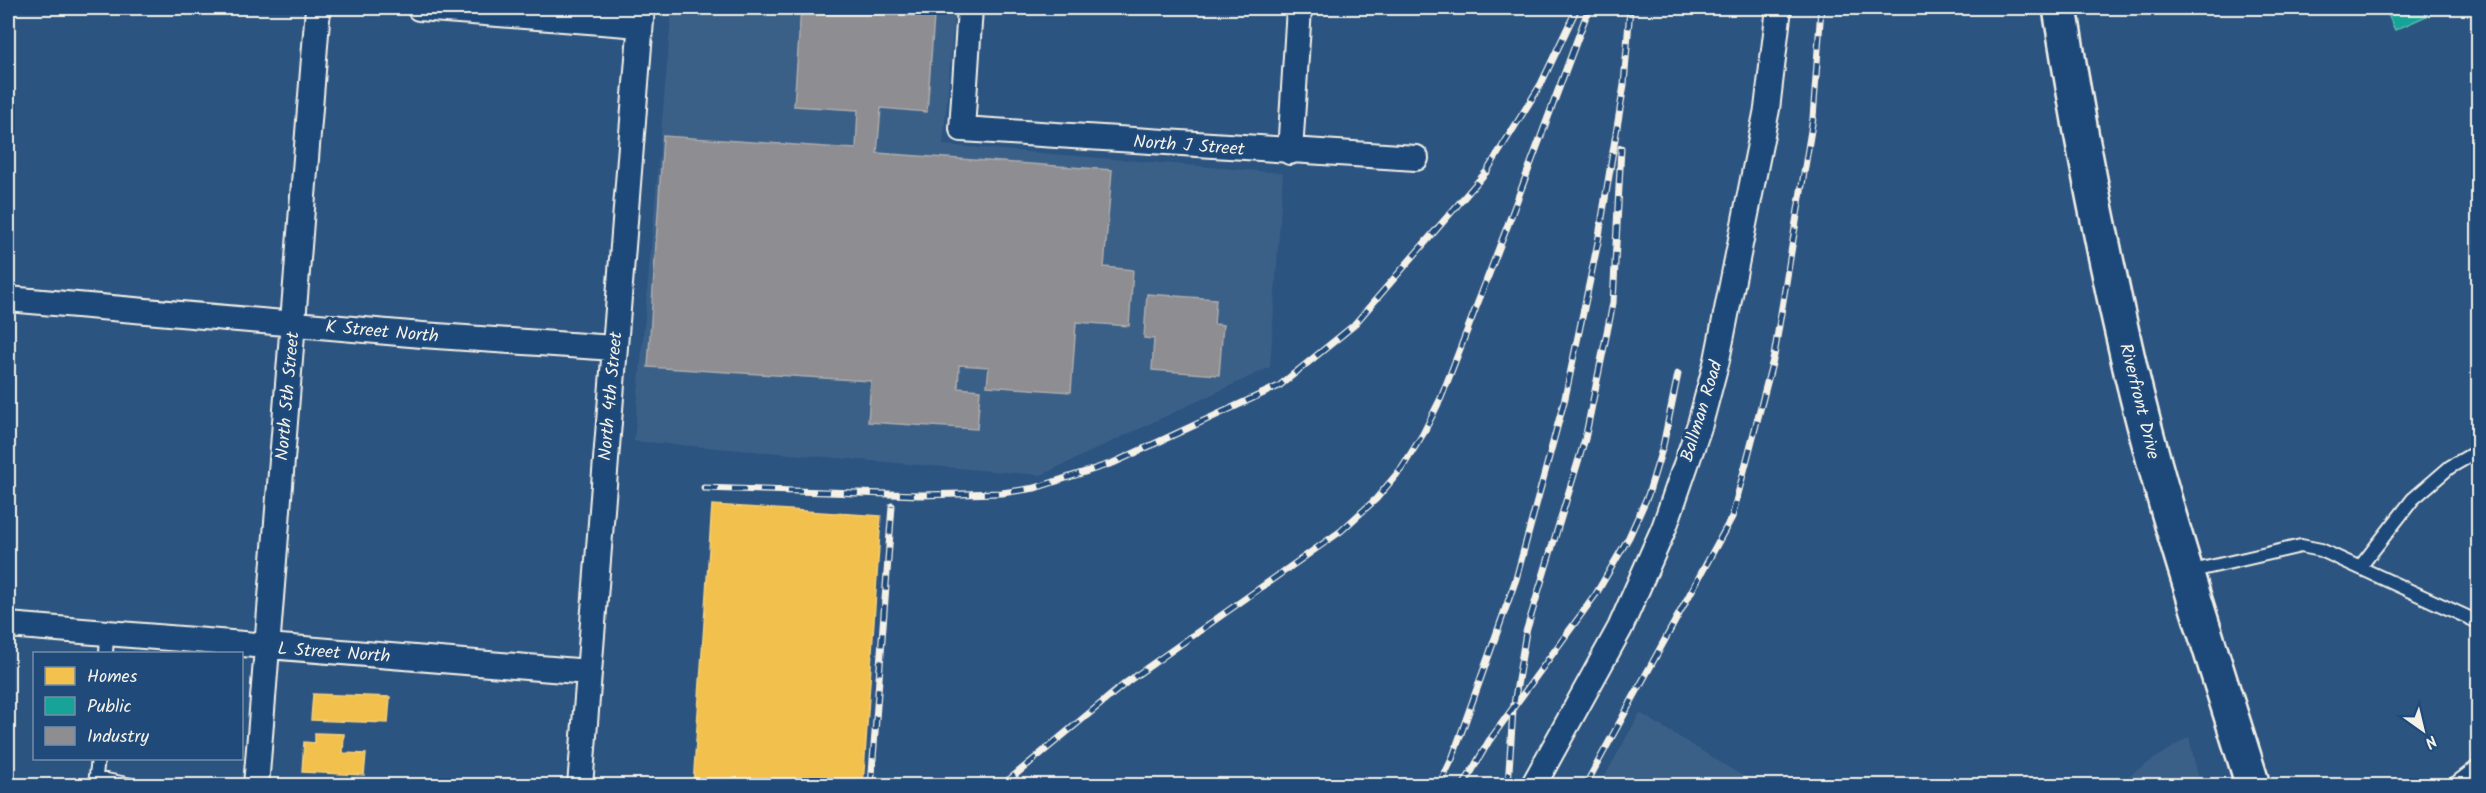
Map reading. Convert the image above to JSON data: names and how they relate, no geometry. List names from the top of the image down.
{
  "streets": {
    "street": [
      "North J Street",
      "K Street North",
      "North 5th Street",
      "North 4th Street",
      "Riverfront Drive",
      "Ballman Road",
      "L Street North"
    ]
  },
  "crossings": [
    ["K Street North", "North 5th Street"],
    ["K Street North", "North 4th Street"],
    ["North 5th Street", "L Street North"],
    ["North 4th Street", "L Street North"]
  ],
  "legend": ["Homes", "Public", "Industry"],
  "north": "bottom right"
}
